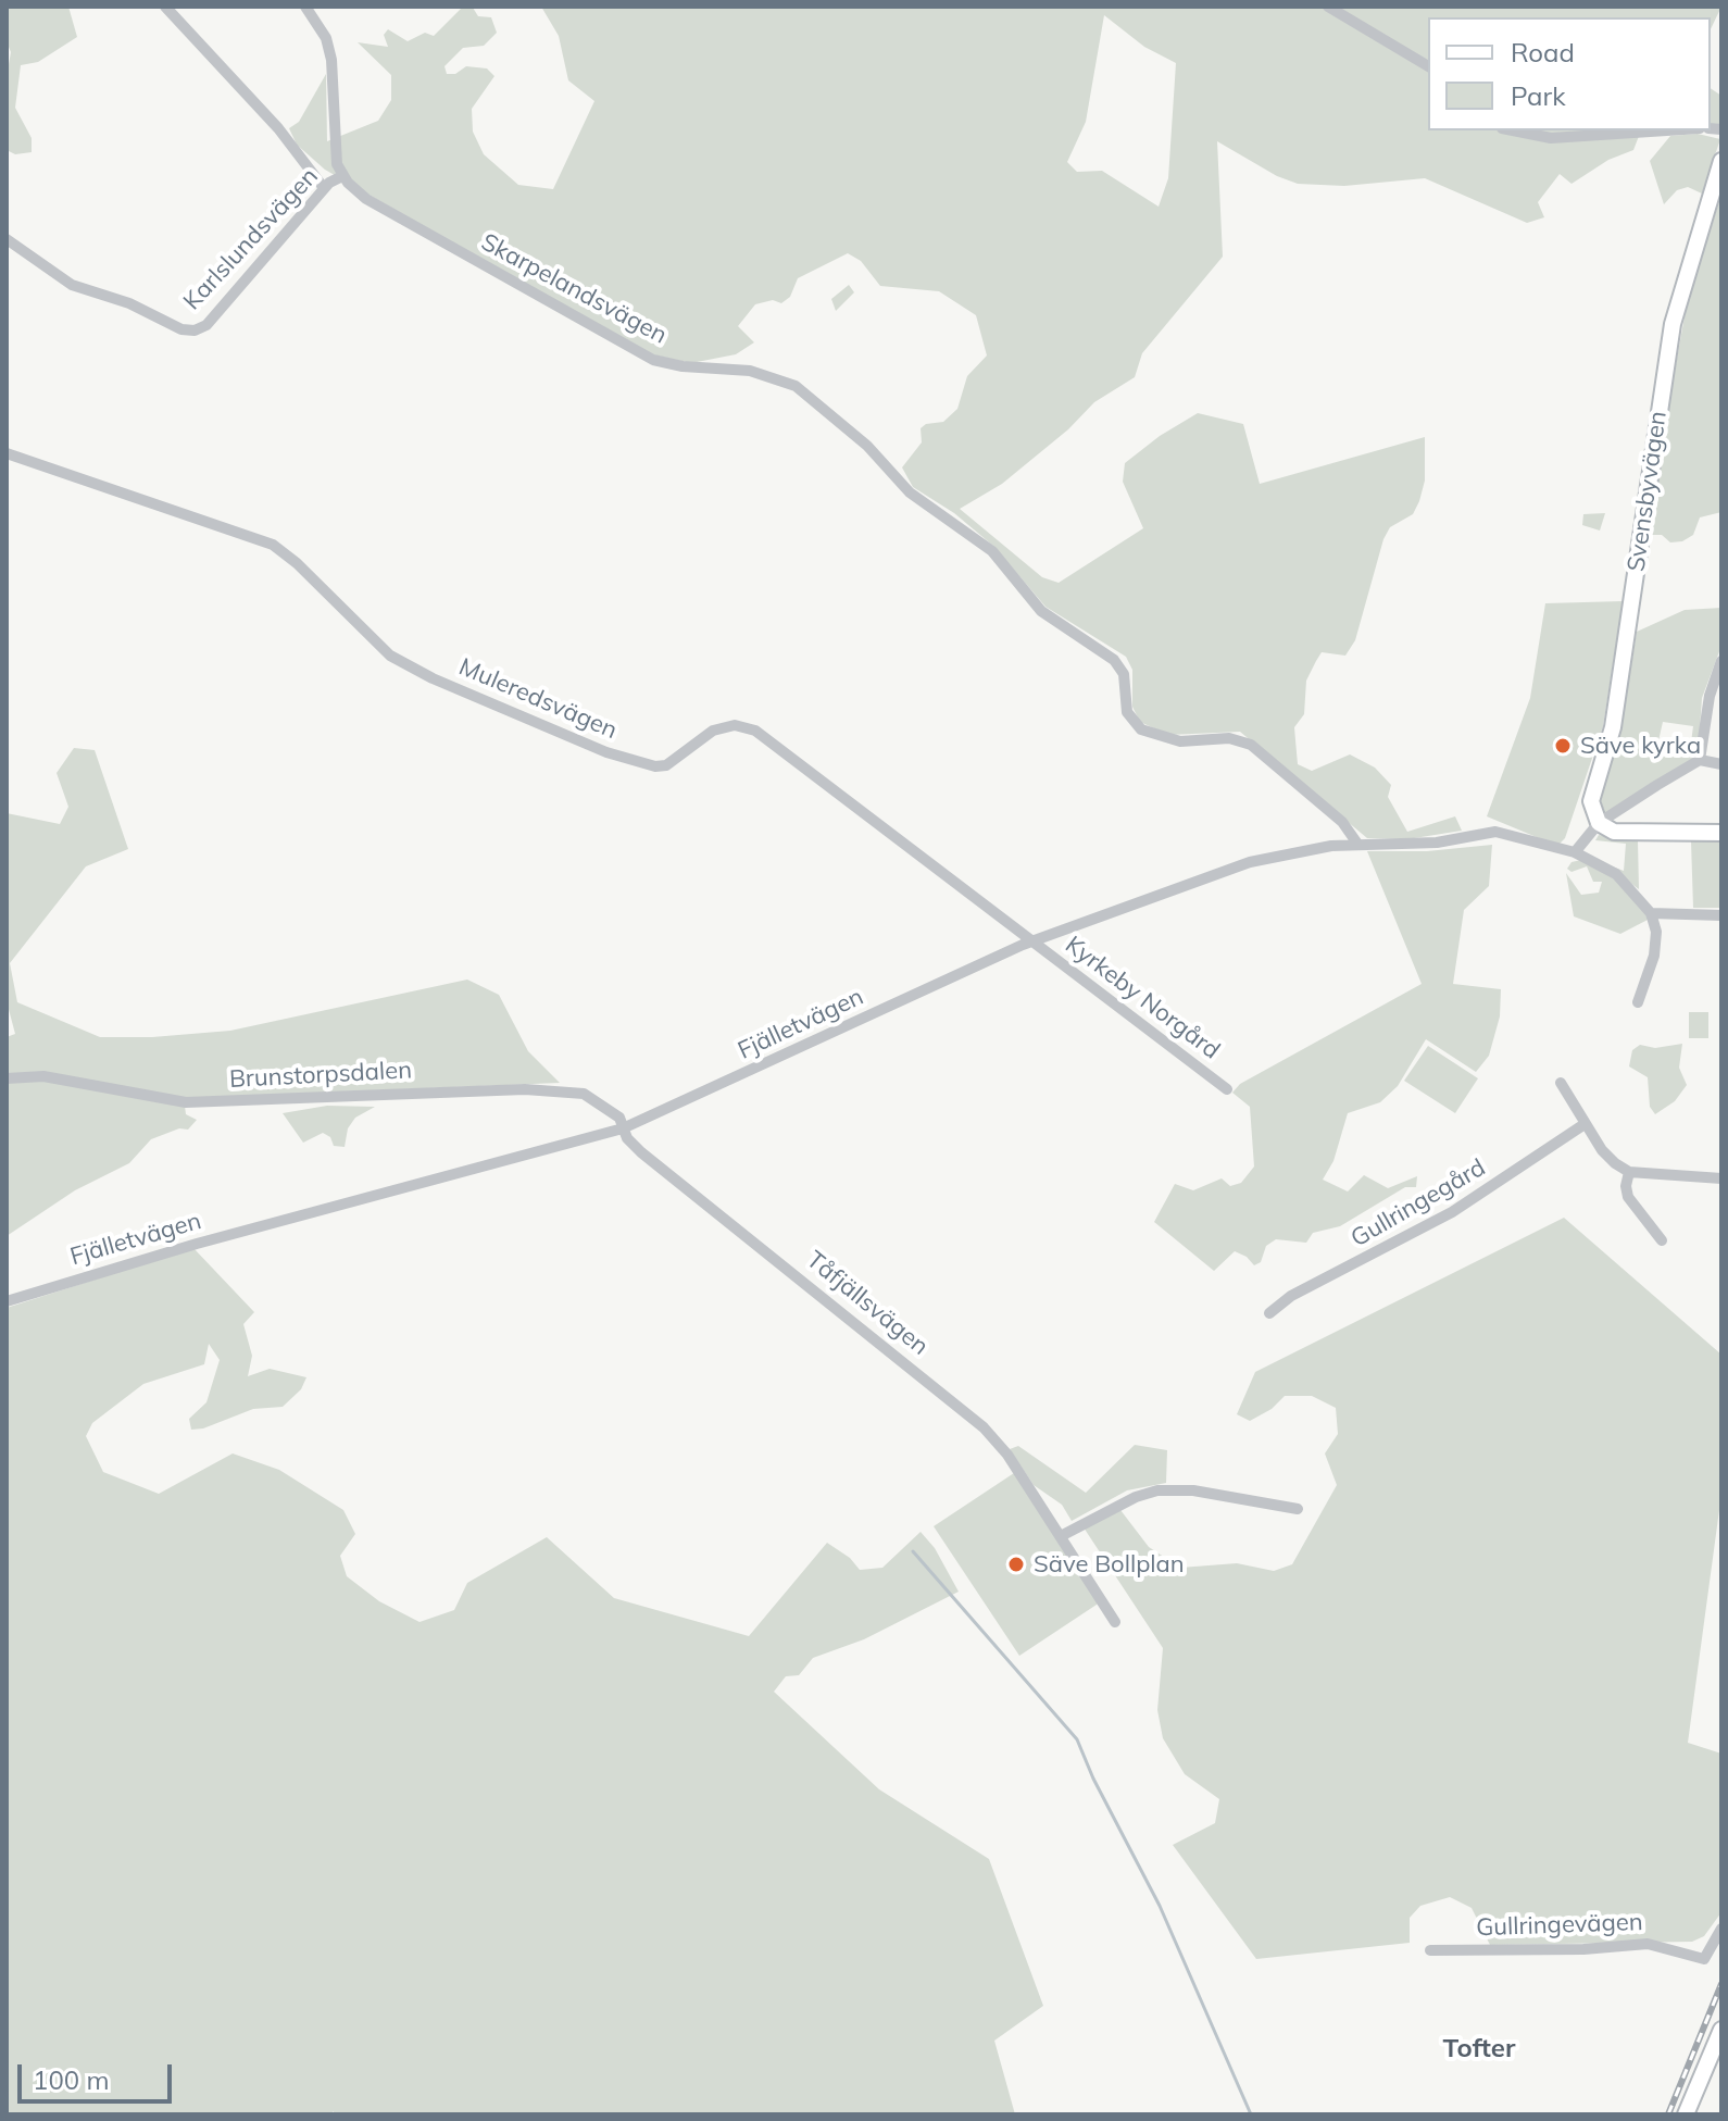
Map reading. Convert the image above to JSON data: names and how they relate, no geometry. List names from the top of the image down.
{
  "streets": {
    "street": [
      "Karlslundsvägen",
      "Skarpelandsvägen",
      "Svensbyvägen",
      "Muleredsvägen",
      "Kyrkeby Norgård",
      "Fjälletvägen",
      "Brunstorpsdalen",
      "Gullringegård",
      "Tåfjällsvägen",
      "Gullringevägen"
    ]
  },
  "crossings": [
    ["Karlslundsvägen", "Skarpelandsvägen"],
    ["Skarpelandsvägen", "Fjälletvägen"],
    ["Muleredsvägen", "Kyrkeby Norgård"],
    ["Muleredsvägen", "Fjälletvägen"],
    ["Kyrkeby Norgård", "Fjälletvägen"],
    ["Fjälletvägen", "Brunstorpsdalen"],
    ["Fjälletvägen", "Tåfjällsvägen"],
    ["Brunstorpsdalen", "Tåfjällsvägen"]
  ],
  "districts": ["Tofter"],
  "places": ["Säve kyrka", "Säve Bollplan"],
  "legend": ["Road", "Park"],
  "scale_bar": "100 m"
}
